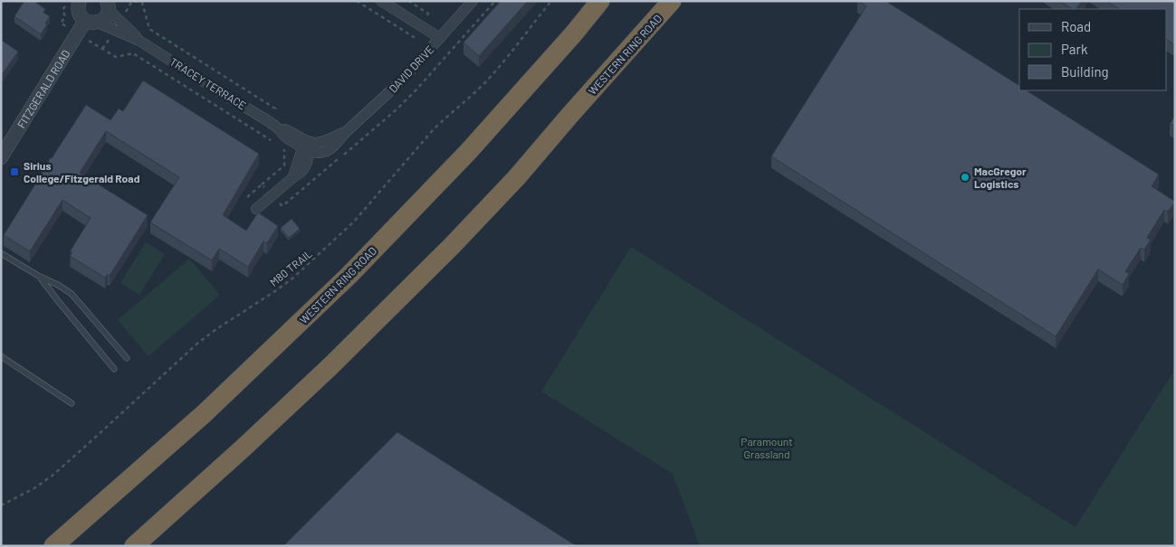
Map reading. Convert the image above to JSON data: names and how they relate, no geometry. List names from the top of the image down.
{
  "streets": {
    "highway": ["WESTERN RING ROAD"],
    "street": ["DAVID DRIVE", "TRACEY TERRACE", "FITZGERALD ROAD"],
    "path": ["M80 TRAIL"]
  },
  "crossings": [
    ["DAVID DRIVE", "TRACEY TERRACE"],
    ["TRACEY TERRACE", "FITZGERALD ROAD"]
  ],
  "parks": ["Paramount Grassland"],
  "places": {
    "transit": ["Sirius College/Fitzgerald Road"],
    "other": ["MacGregor Logistics"]
  },
  "legend": ["Road", "Park", "Building"]
}
